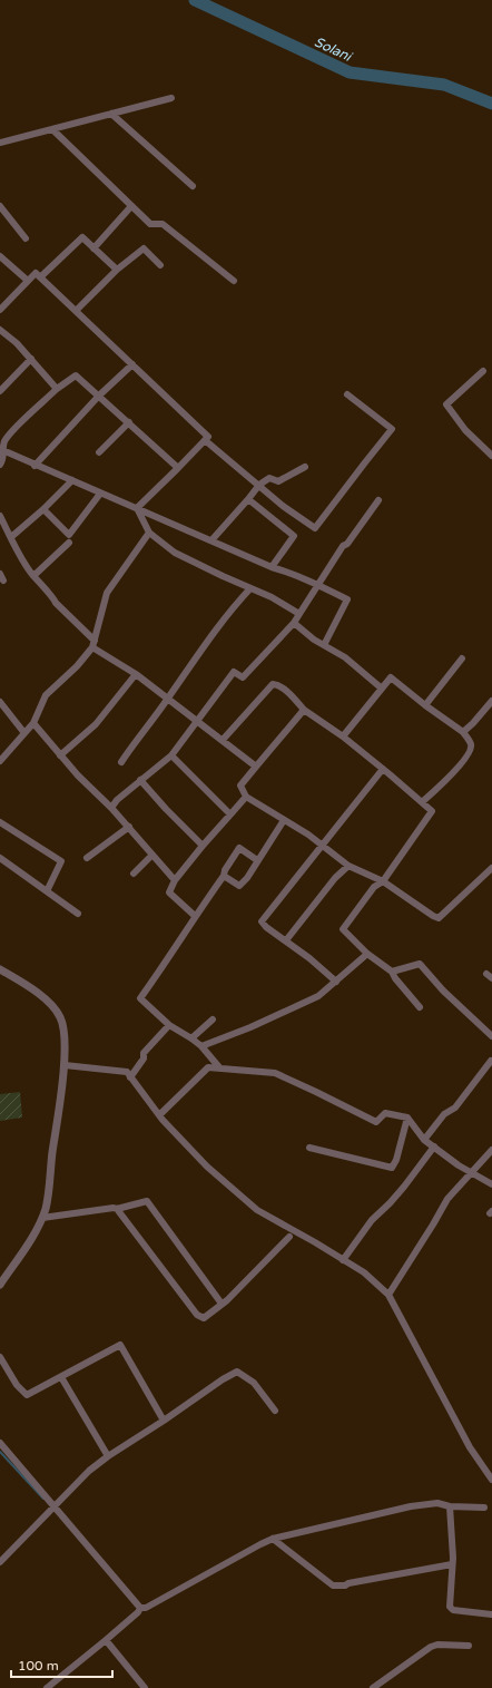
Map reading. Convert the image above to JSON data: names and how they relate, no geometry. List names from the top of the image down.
{
  "water": ["Solani"],
  "scale_bar": "100 m"
}
